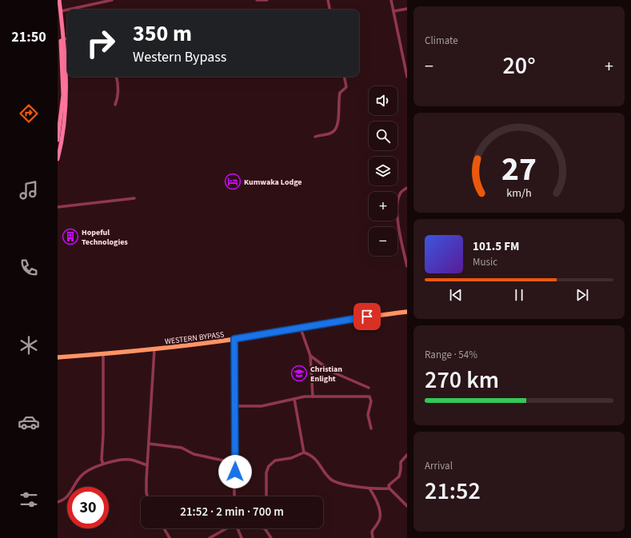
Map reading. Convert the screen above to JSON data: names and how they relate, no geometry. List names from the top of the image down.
{
  "streets": {
    "main road": ["WESTERN BYPASS"]
  },
  "places": {
    "hotel": ["Kumwaka Lodge"],
    "building": ["Hopeful Technologies"],
    "school or university": ["Christian Enlight"]
  },
  "page": {
    "tabs": "21:50",
    "tile": [
      "Climate",
      ["Range · 54%", "270 km"],
      ["Arrival", "21:52"]
    ],
    "turn": ["350 m", "Western Bypass"],
    "heat": ["−", "20°", "+"],
    "map_buttons": ["+", "−"],
    "song": ["101.5 FM", "Music"],
    "limit": "30",
    "trip": "21:52 · 2 min · 700 m",
    "gauge": ["27", "km/h"]
  }
}
